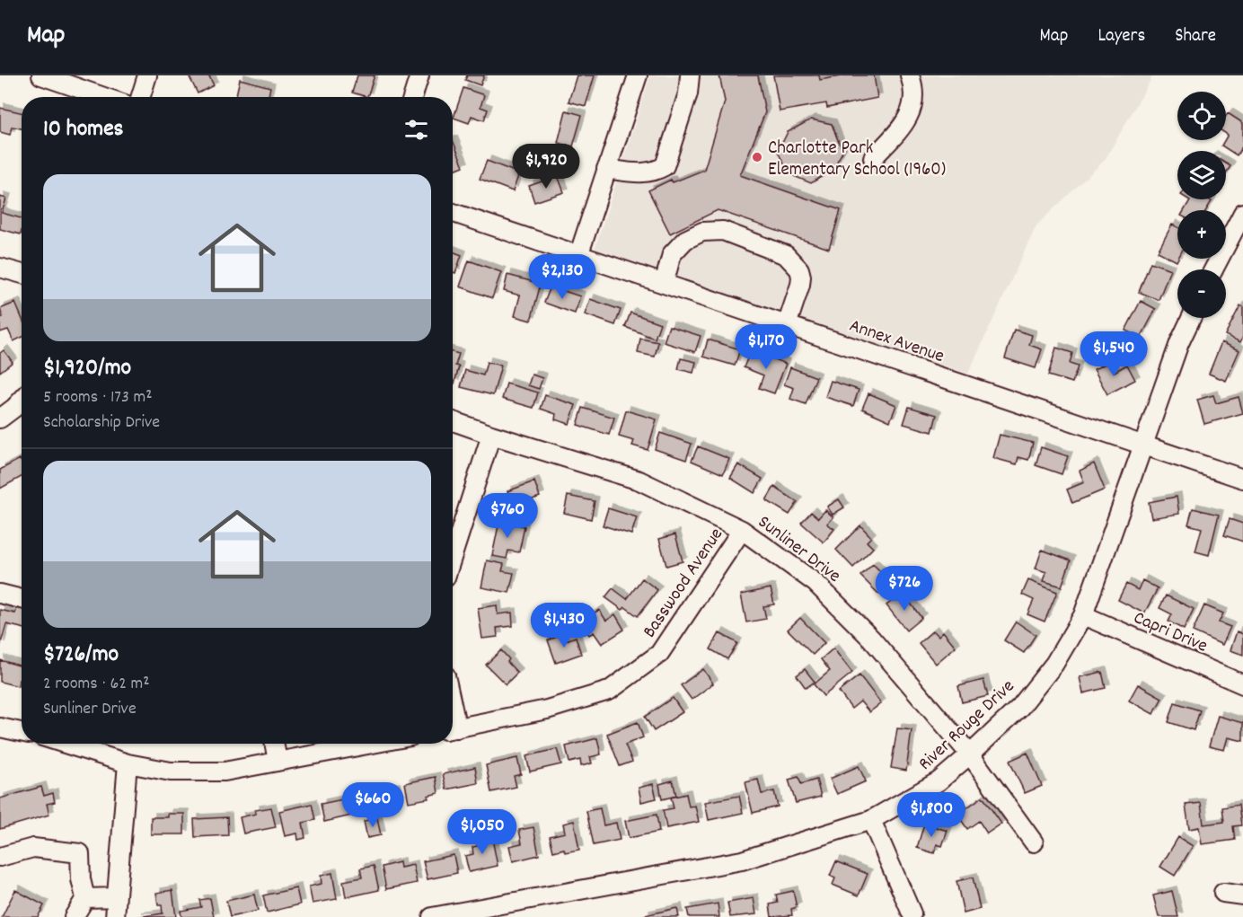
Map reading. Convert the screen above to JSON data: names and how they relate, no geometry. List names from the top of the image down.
{
  "streets": {
    "street": [
      "Annex Avenue",
      "Sunliner Drive",
      "Basswood Avenue",
      "Capri Drive",
      "River Rouge Drive"
    ]
  },
  "crossings": [
    ["Annex Avenue", "River Rouge Drive"],
    ["Sunliner Drive", "Basswood Avenue"],
    ["Sunliner Drive", "River Rouge Drive"],
    ["Capri Drive", "River Rouge Drive"]
  ],
  "places": ["Charlotte Park Elementary School (1960)"],
  "page": {
    "header": "Map",
    "nav": ["Map", "Layers", "Share"],
    "map_buttons": ["+", "−"],
    "heading": "10 homes",
    "price": [
      "$1,920",
      "$2,130",
      "$1,170",
      "$1,540",
      "$760",
      "$726",
      "$1,430",
      "$660",
      "$1,800",
      "$1,050"
    ],
    "list": [
      {
        "name": "$1,920/mo",
        "note": "5 rooms · 173 m² · Scholarship Drive"
      },
      {
        "name": "$726/mo",
        "note": "2 rooms · 62 m² · Sunliner Drive"
      }
    ]
  }
}
